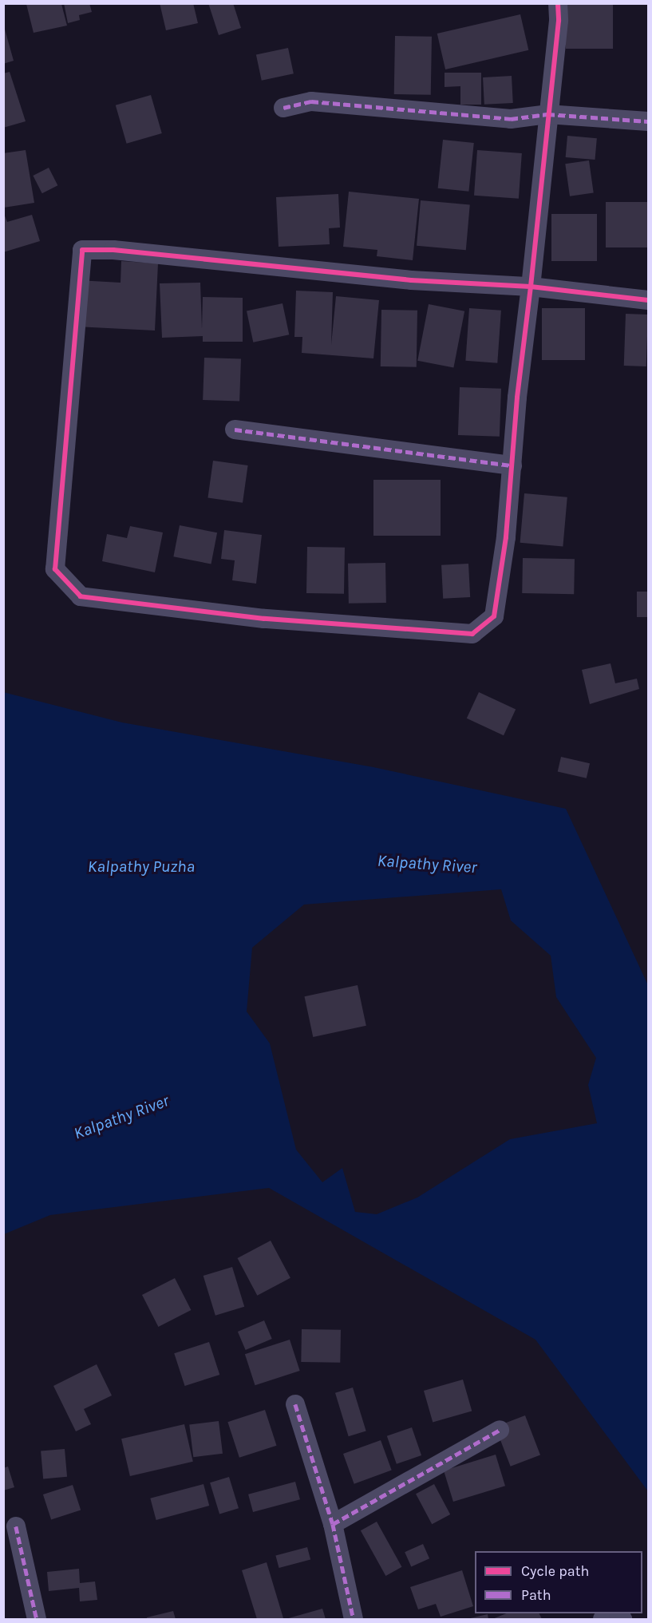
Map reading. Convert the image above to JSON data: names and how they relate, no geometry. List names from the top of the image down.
{
  "water": ["Kalpathy River", "Kalpathy Puzha"],
  "legend": ["Cycle path", "Path"]
}
